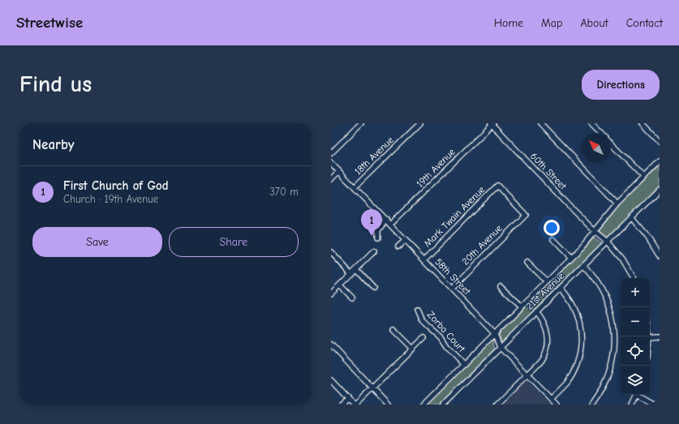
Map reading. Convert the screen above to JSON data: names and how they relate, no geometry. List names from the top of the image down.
{
  "streets": {
    "street": [
      "18th Avenue",
      "19th Avenue",
      "60th Street",
      "Mark Twain Avenue",
      "20th Avenue",
      "58th Street",
      "21st Avenue",
      "Zorba Court"
    ]
  },
  "crossings": [
    ["18th Avenue", "58th Street"],
    ["19th Avenue", "60th Street"],
    ["19th Avenue", "58th Street"],
    ["60th Street", "21st Avenue"],
    ["Mark Twain Avenue", "20th Avenue"],
    ["Mark Twain Avenue", "58th Street"],
    ["20th Avenue", "58th Street"],
    ["58th Street", "21st Avenue"],
    ["21st Avenue", "Zorba Court"]
  ],
  "north": "top left",
  "page": {
    "header": "Streetwise",
    "nav": [
      "Home",
      "Map",
      "About",
      "Contact"
    ],
    "buttons": [
      "Directions",
      ["Save", "Share"]
    ],
    "title": "Find us",
    "heading": "Nearby",
    "list": [
      {
        "mark": "1",
        "name": "First Church of God",
        "note": "Church · 19th Avenue",
        "value": "370 m"
      }
    ],
    "pins": "1",
    "map_buttons": ["+", "−"]
  }
}
